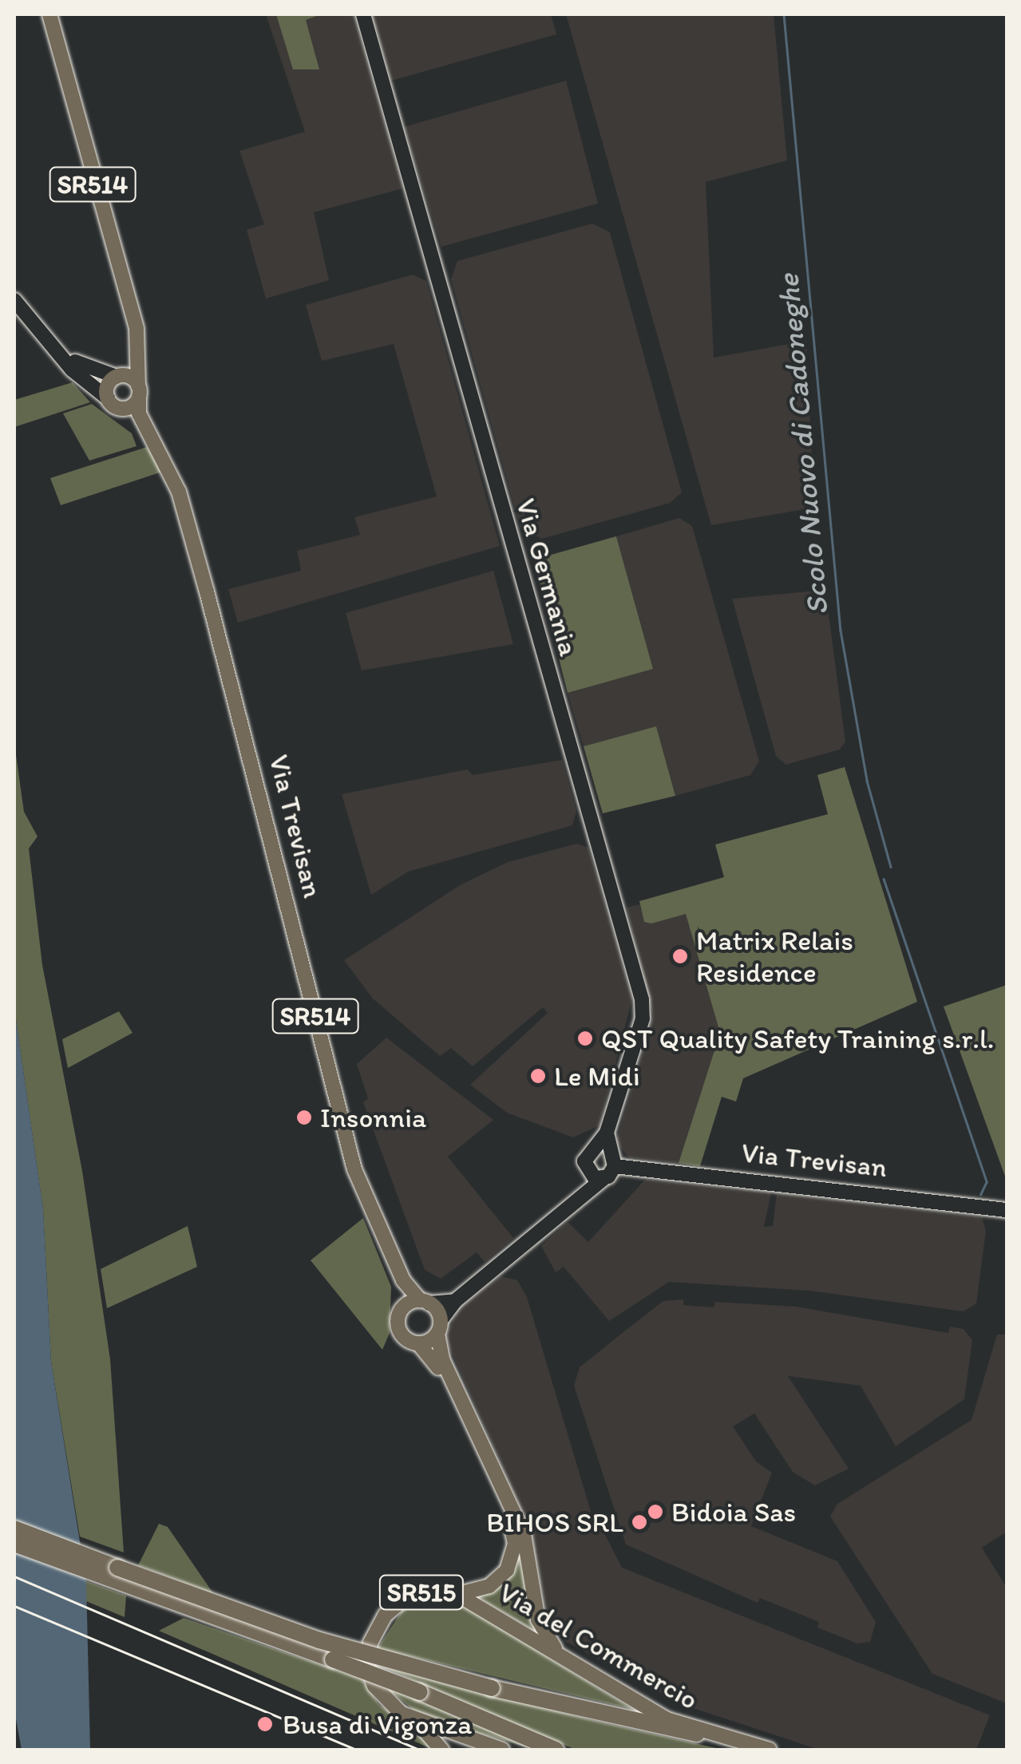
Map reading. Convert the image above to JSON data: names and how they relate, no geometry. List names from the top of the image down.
{
  "streets": {
    "highway": ["Via del Commercio"],
    "main road": ["SR514", "Via Trevisan", "SR515"],
    "street": ["Via Germania"]
  },
  "crossings": [
    ["SR514", "Via Trevisan"],
    ["SR514", "Via del Commercio"],
    ["Via Germania", "Via Trevisan"],
    ["SR515", "Via del Commercio"]
  ],
  "water": ["Scolo Nuovo di Cadoneghe"],
  "places": [
    "Matrix Relais Residence",
    "QST Quality Safety Training s.r.l.",
    "Le Midi",
    "Insonnia",
    "Bidoia Sas",
    "BIHOS SRL",
    "Busa di Vigonza"
  ]
}
